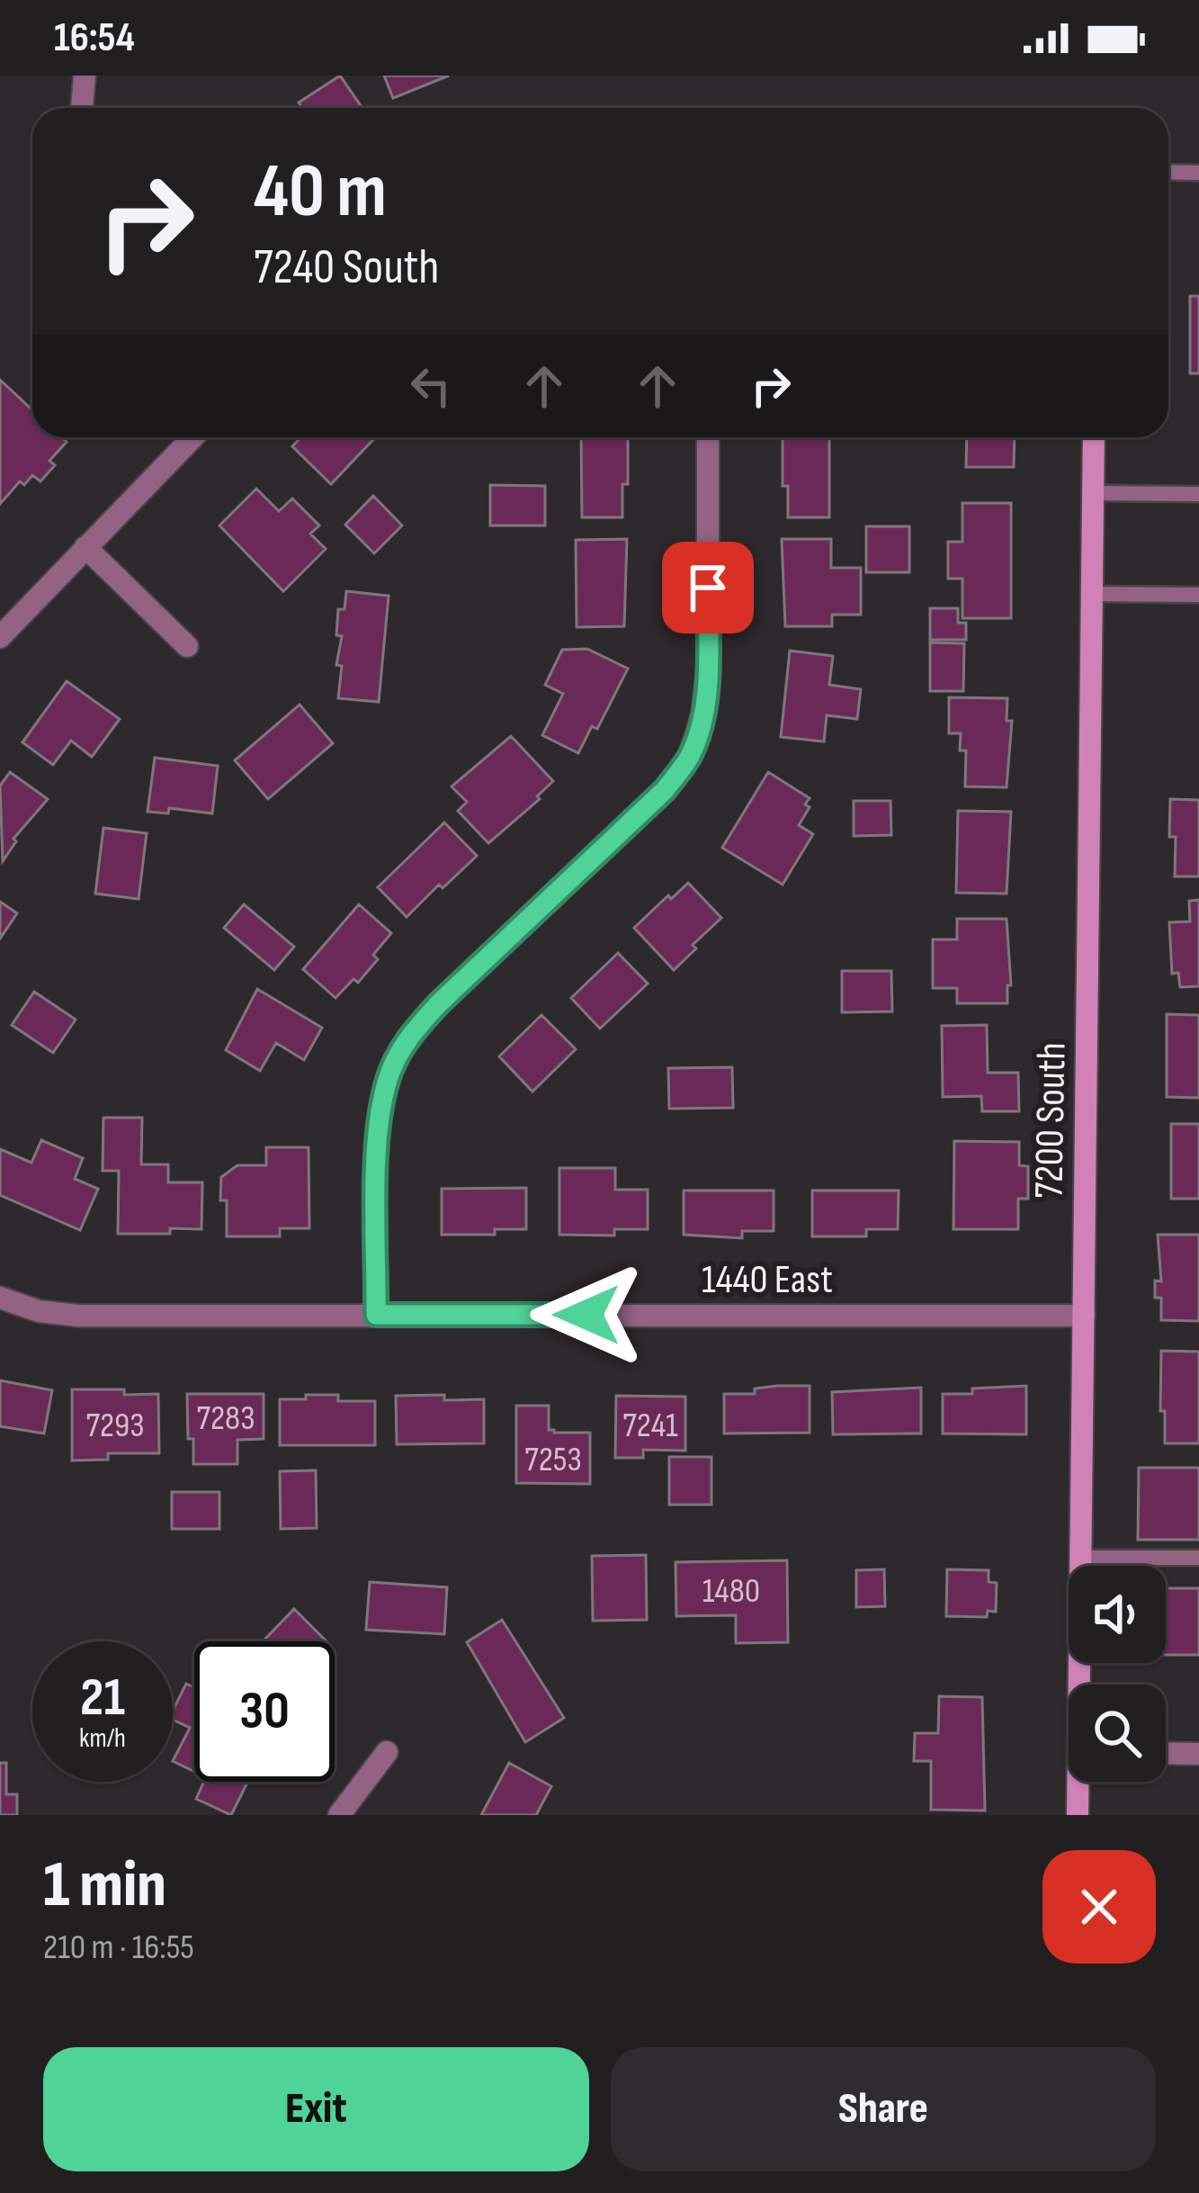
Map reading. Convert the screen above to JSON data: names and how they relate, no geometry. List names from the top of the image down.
{
  "streets": {
    "street": ["7200 South", "1440 East"]
  },
  "crossings": [
    ["7200 South", "1440 East"]
  ],
  "house_numbers": [
    "7283",
    "7293",
    "7241",
    "7253",
    "1480"
  ],
  "page": {
    "status": "16:54",
    "turn": ["40 m", "7240 South"],
    "speed": "21 km/h",
    "limit": "30",
    "heading": ["1 min", "210 m · 16:55"],
    "buttons": ["Exit", "Share"]
  }
}
